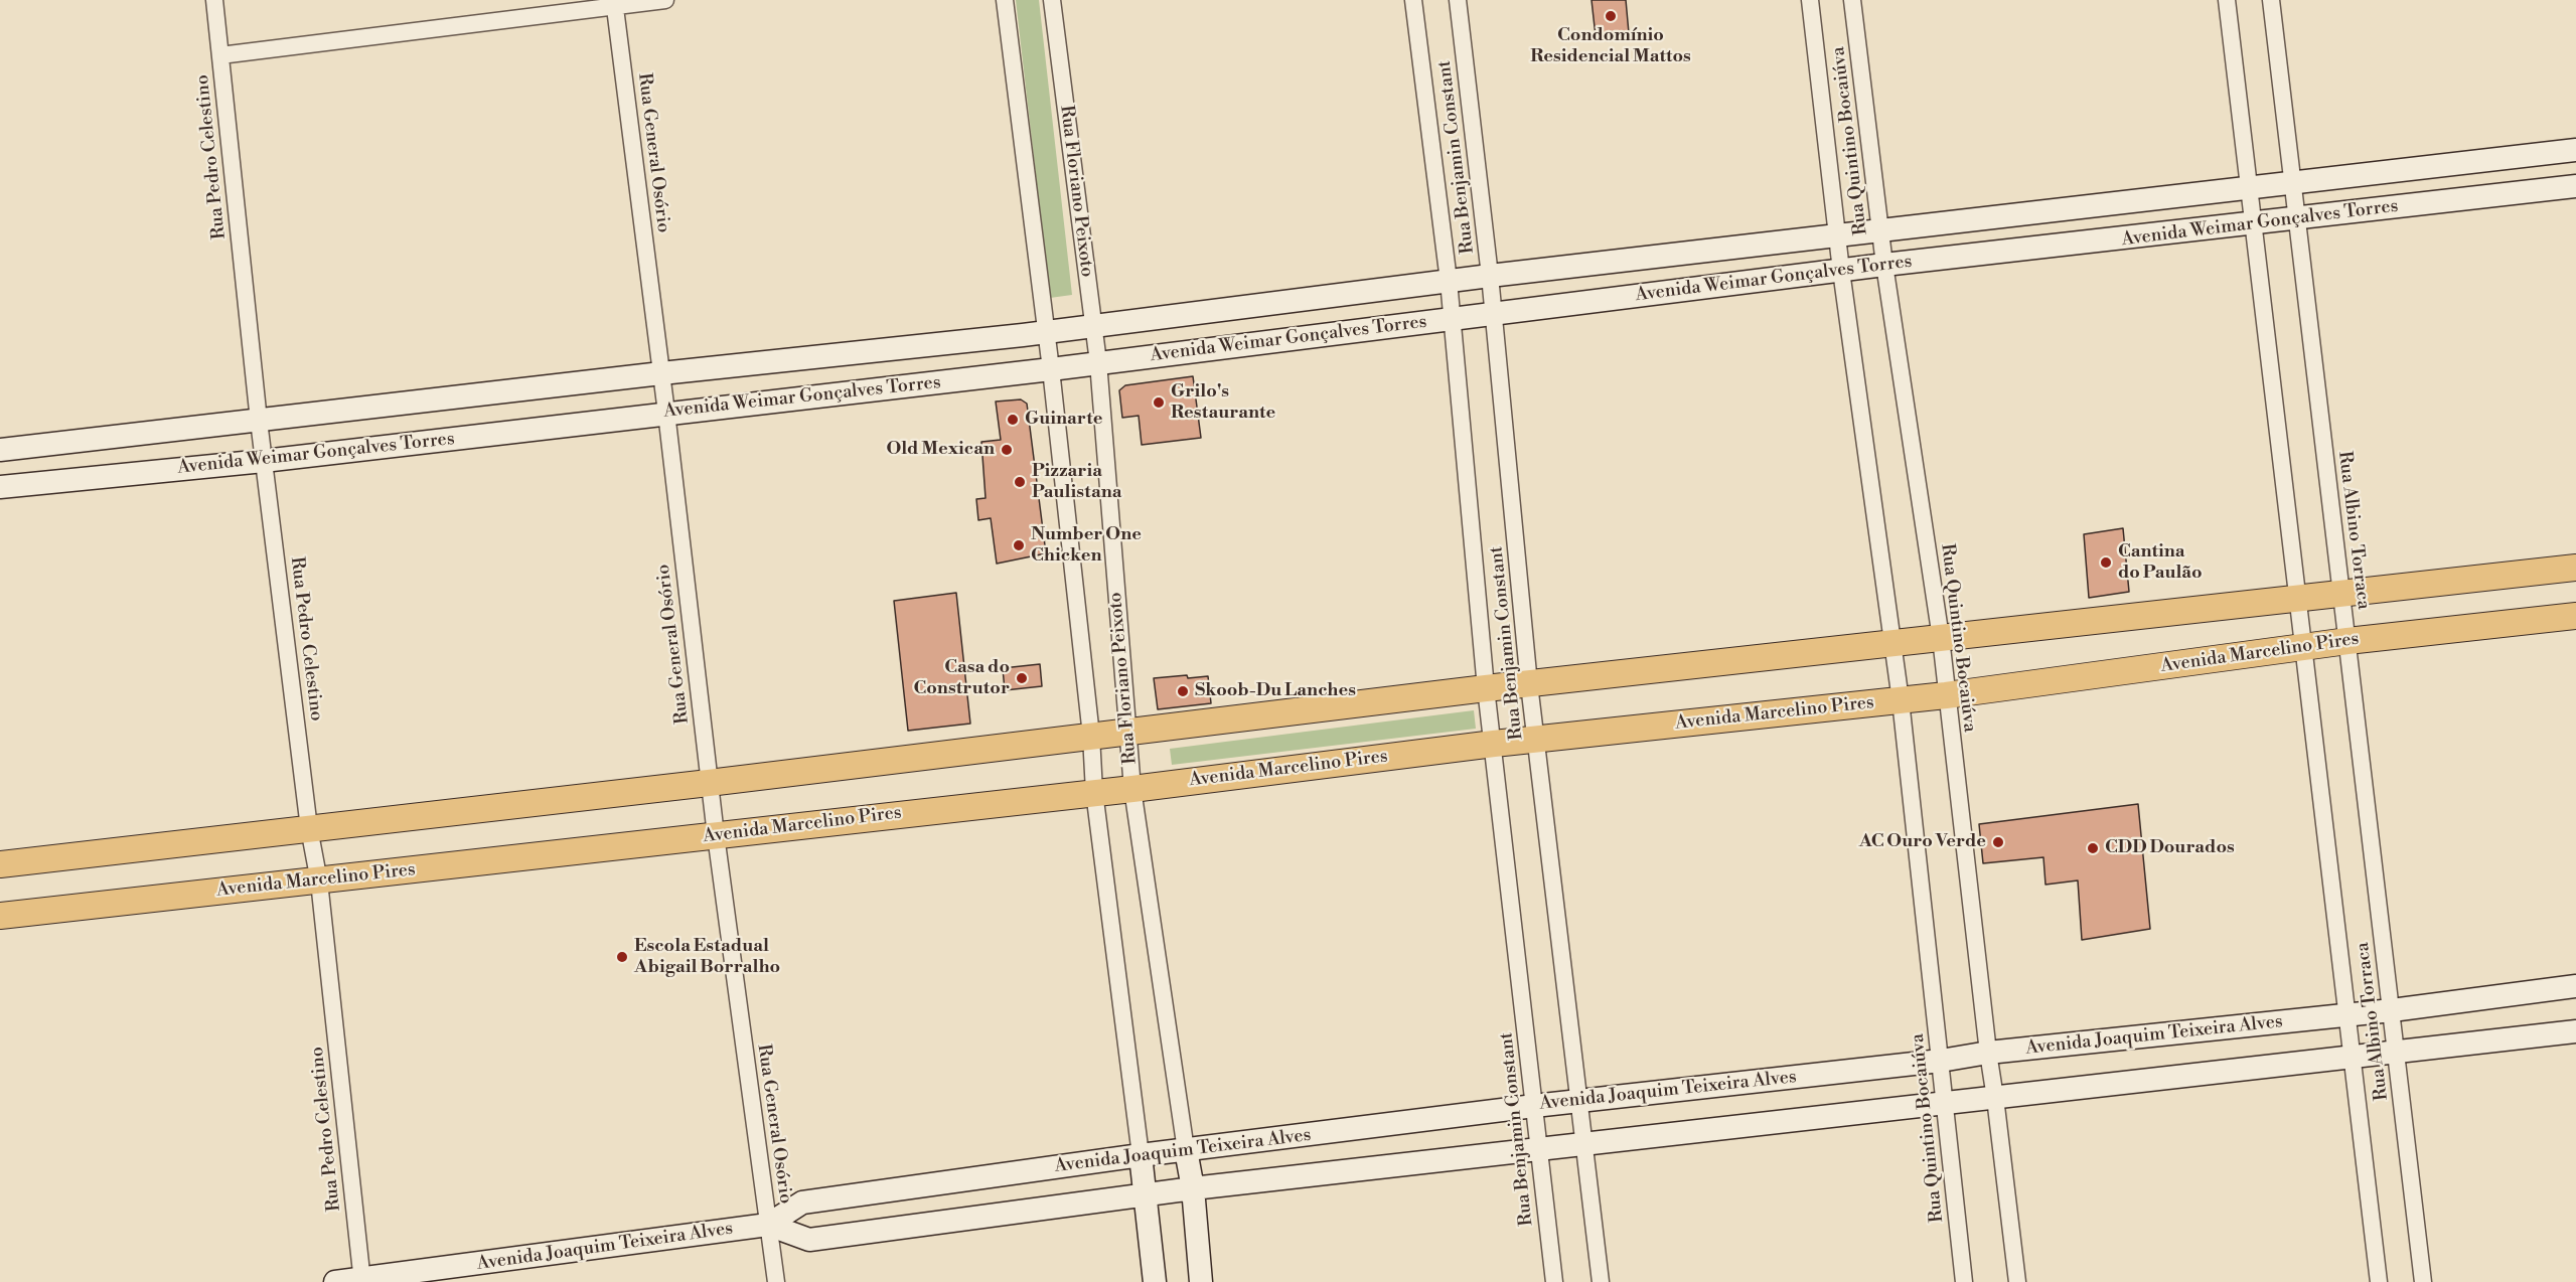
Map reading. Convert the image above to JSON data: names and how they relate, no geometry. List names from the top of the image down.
{
  "streets": {
    "main road": [
      "Rua Floriano Peixoto",
      "Avenida Weimar Gonçalves Torres",
      "Avenida Marcelino Pires",
      "Avenida Joaquim Teixeira Alves"
    ],
    "street": [
      "Rua Quintino Bocaiúva",
      "Rua General Osório",
      "Rua Pedro Celestino",
      "Rua Benjamin Constant",
      "Rua Albino Torraca"
    ]
  },
  "crossings": [
    ["Rua Quintino Bocaiúva", "Avenida Weimar Gonçalves Torres"],
    ["Rua Quintino Bocaiúva", "Avenida Marcelino Pires"],
    ["Rua Quintino Bocaiúva", "Avenida Joaquim Teixeira Alves"],
    ["Rua General Osório", "Avenida Weimar Gonçalves Torres"],
    ["Rua General Osório", "Avenida Marcelino Pires"],
    ["Rua General Osório", "Avenida Joaquim Teixeira Alves"],
    ["Rua Pedro Celestino", "Avenida Weimar Gonçalves Torres"],
    ["Rua Pedro Celestino", "Avenida Marcelino Pires"],
    ["Rua Pedro Celestino", "Avenida Joaquim Teixeira Alves"],
    ["Rua Benjamin Constant", "Avenida Weimar Gonçalves Torres"],
    ["Rua Benjamin Constant", "Avenida Marcelino Pires"],
    ["Rua Benjamin Constant", "Avenida Joaquim Teixeira Alves"],
    ["Rua Floriano Peixoto", "Avenida Weimar Gonçalves Torres"],
    ["Rua Floriano Peixoto", "Avenida Marcelino Pires"],
    ["Rua Floriano Peixoto", "Avenida Joaquim Teixeira Alves"],
    ["Avenida Weimar Gonçalves Torres", "Rua Albino Torraca"],
    ["Rua Albino Torraca", "Avenida Marcelino Pires"],
    ["Rua Albino Torraca", "Avenida Joaquim Teixeira Alves"]
  ],
  "places": [
    "Condomínio Residencial Mattos",
    "Grilo's Restaurante",
    "Guinarte",
    "Old Mexican",
    "Pizzaria Paulistana",
    "Number One Chicken",
    "Cantina do Paulão",
    "Casa do Construtor",
    "Skoob-Du Lanches",
    "AC Ouro Verde",
    "CDD Dourados",
    "Escola Estadual Abigail Borralho"
  ]
}
